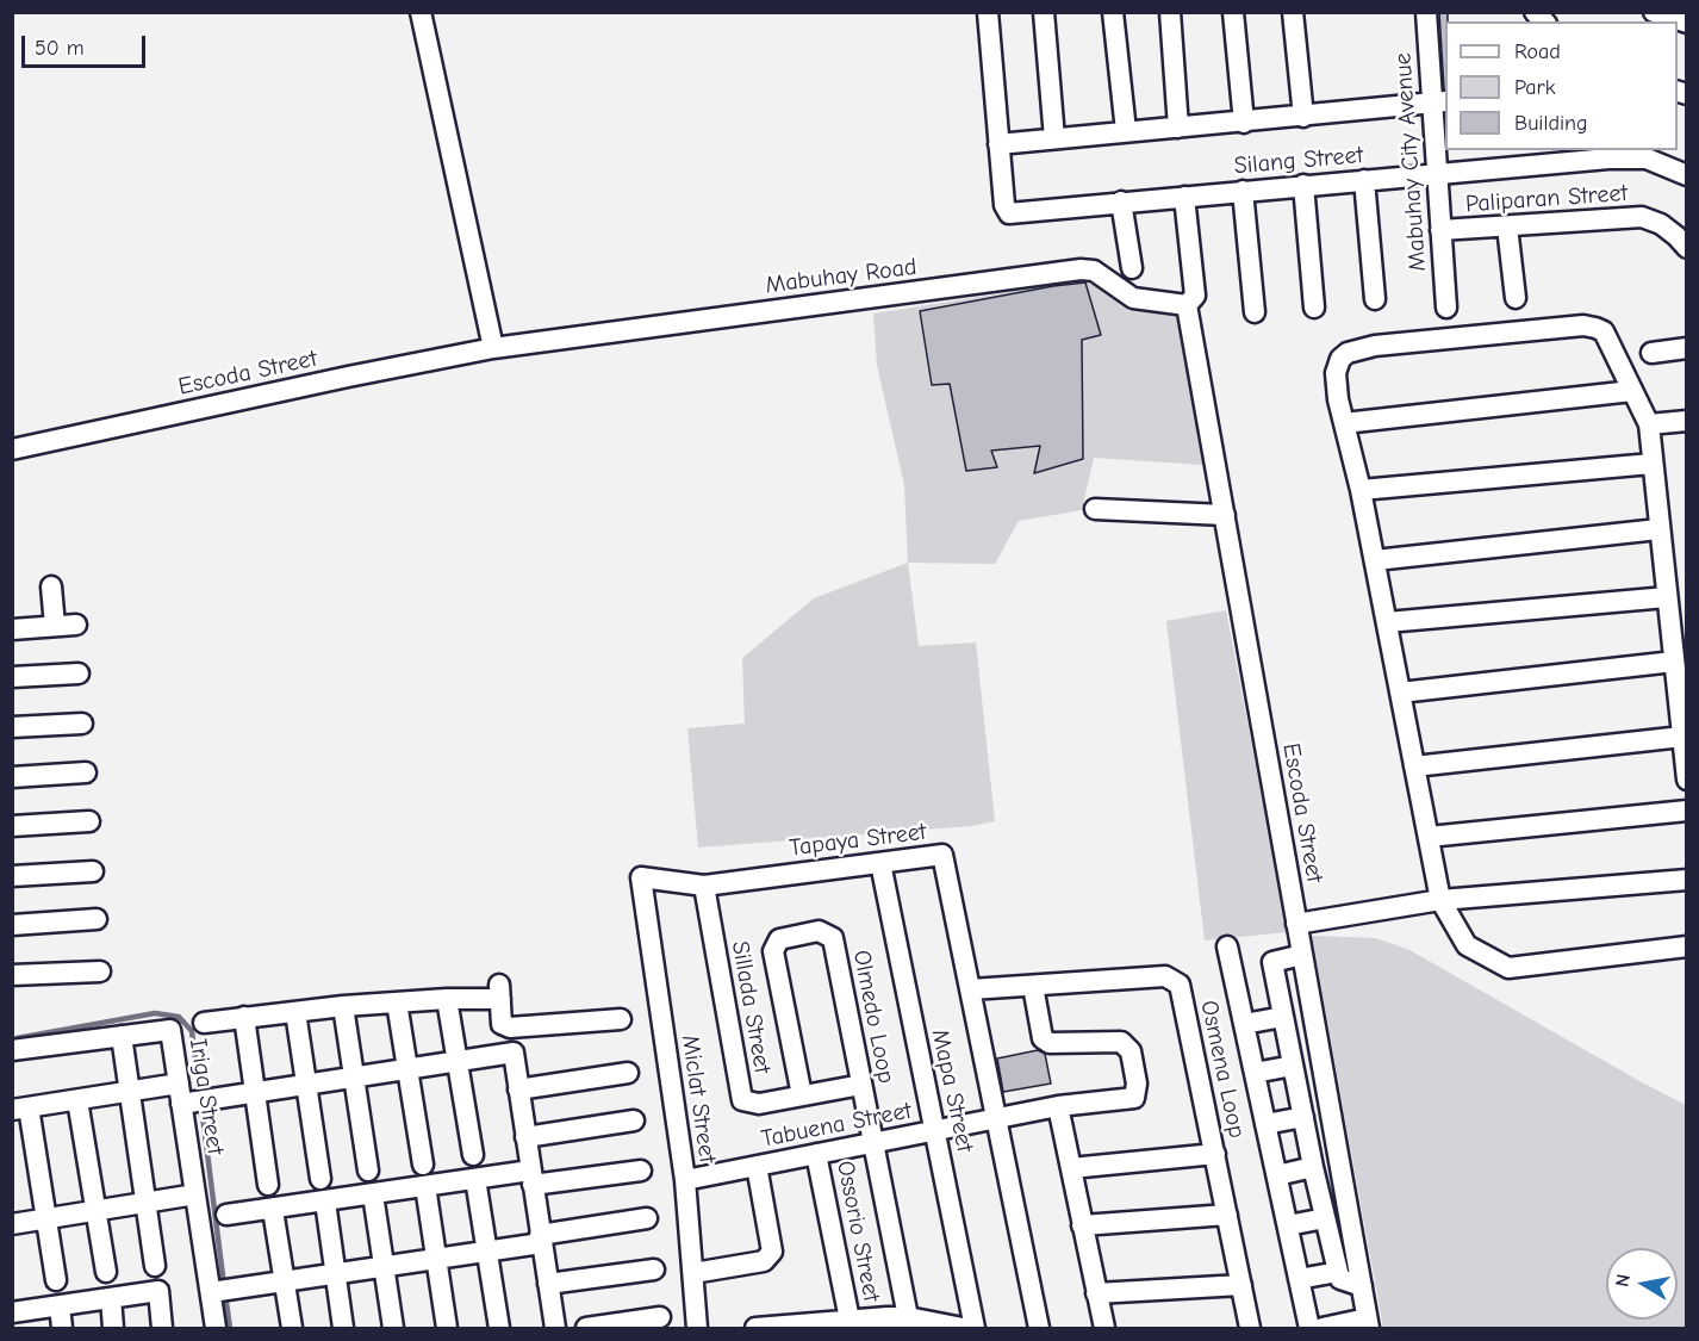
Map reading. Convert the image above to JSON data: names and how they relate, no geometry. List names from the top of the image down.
{
  "streets": {
    "street": [
      "Silang Street",
      "Mabuhay City Avenue",
      "Paliparan Street",
      "Mabuhay Road",
      "Escoda Street",
      "Tapaya Street",
      "Sillada Street",
      "Olmedo Loop",
      "Osmena Loop",
      "Mapa Street",
      "Iriga Street",
      "Miclat Street",
      "Tabuena Street",
      "Ossorio Street"
    ]
  },
  "crossings": [
    ["Silang Street", "Mabuhay City Avenue"],
    ["Mabuhay City Avenue", "Paliparan Street"],
    ["Mabuhay Road", "Escoda Street"],
    ["Tapaya Street", "Sillada Street"],
    ["Tapaya Street", "Osmena Loop"],
    ["Tapaya Street", "Mapa Street"],
    ["Tapaya Street", "Miclat Street"],
    ["Tapaya Street", "Tabuena Street"],
    ["Sillada Street", "Olmedo Loop"],
    ["Olmedo Loop", "Tabuena Street"],
    ["Osmena Loop", "Tabuena Street"],
    ["Mapa Street", "Tabuena Street"],
    ["Miclat Street", "Tabuena Street"],
    ["Tabuena Street", "Ossorio Street"]
  ],
  "legend": ["Road", "Park", "Building"],
  "scale_bar": "50 m",
  "north": "left"
}
